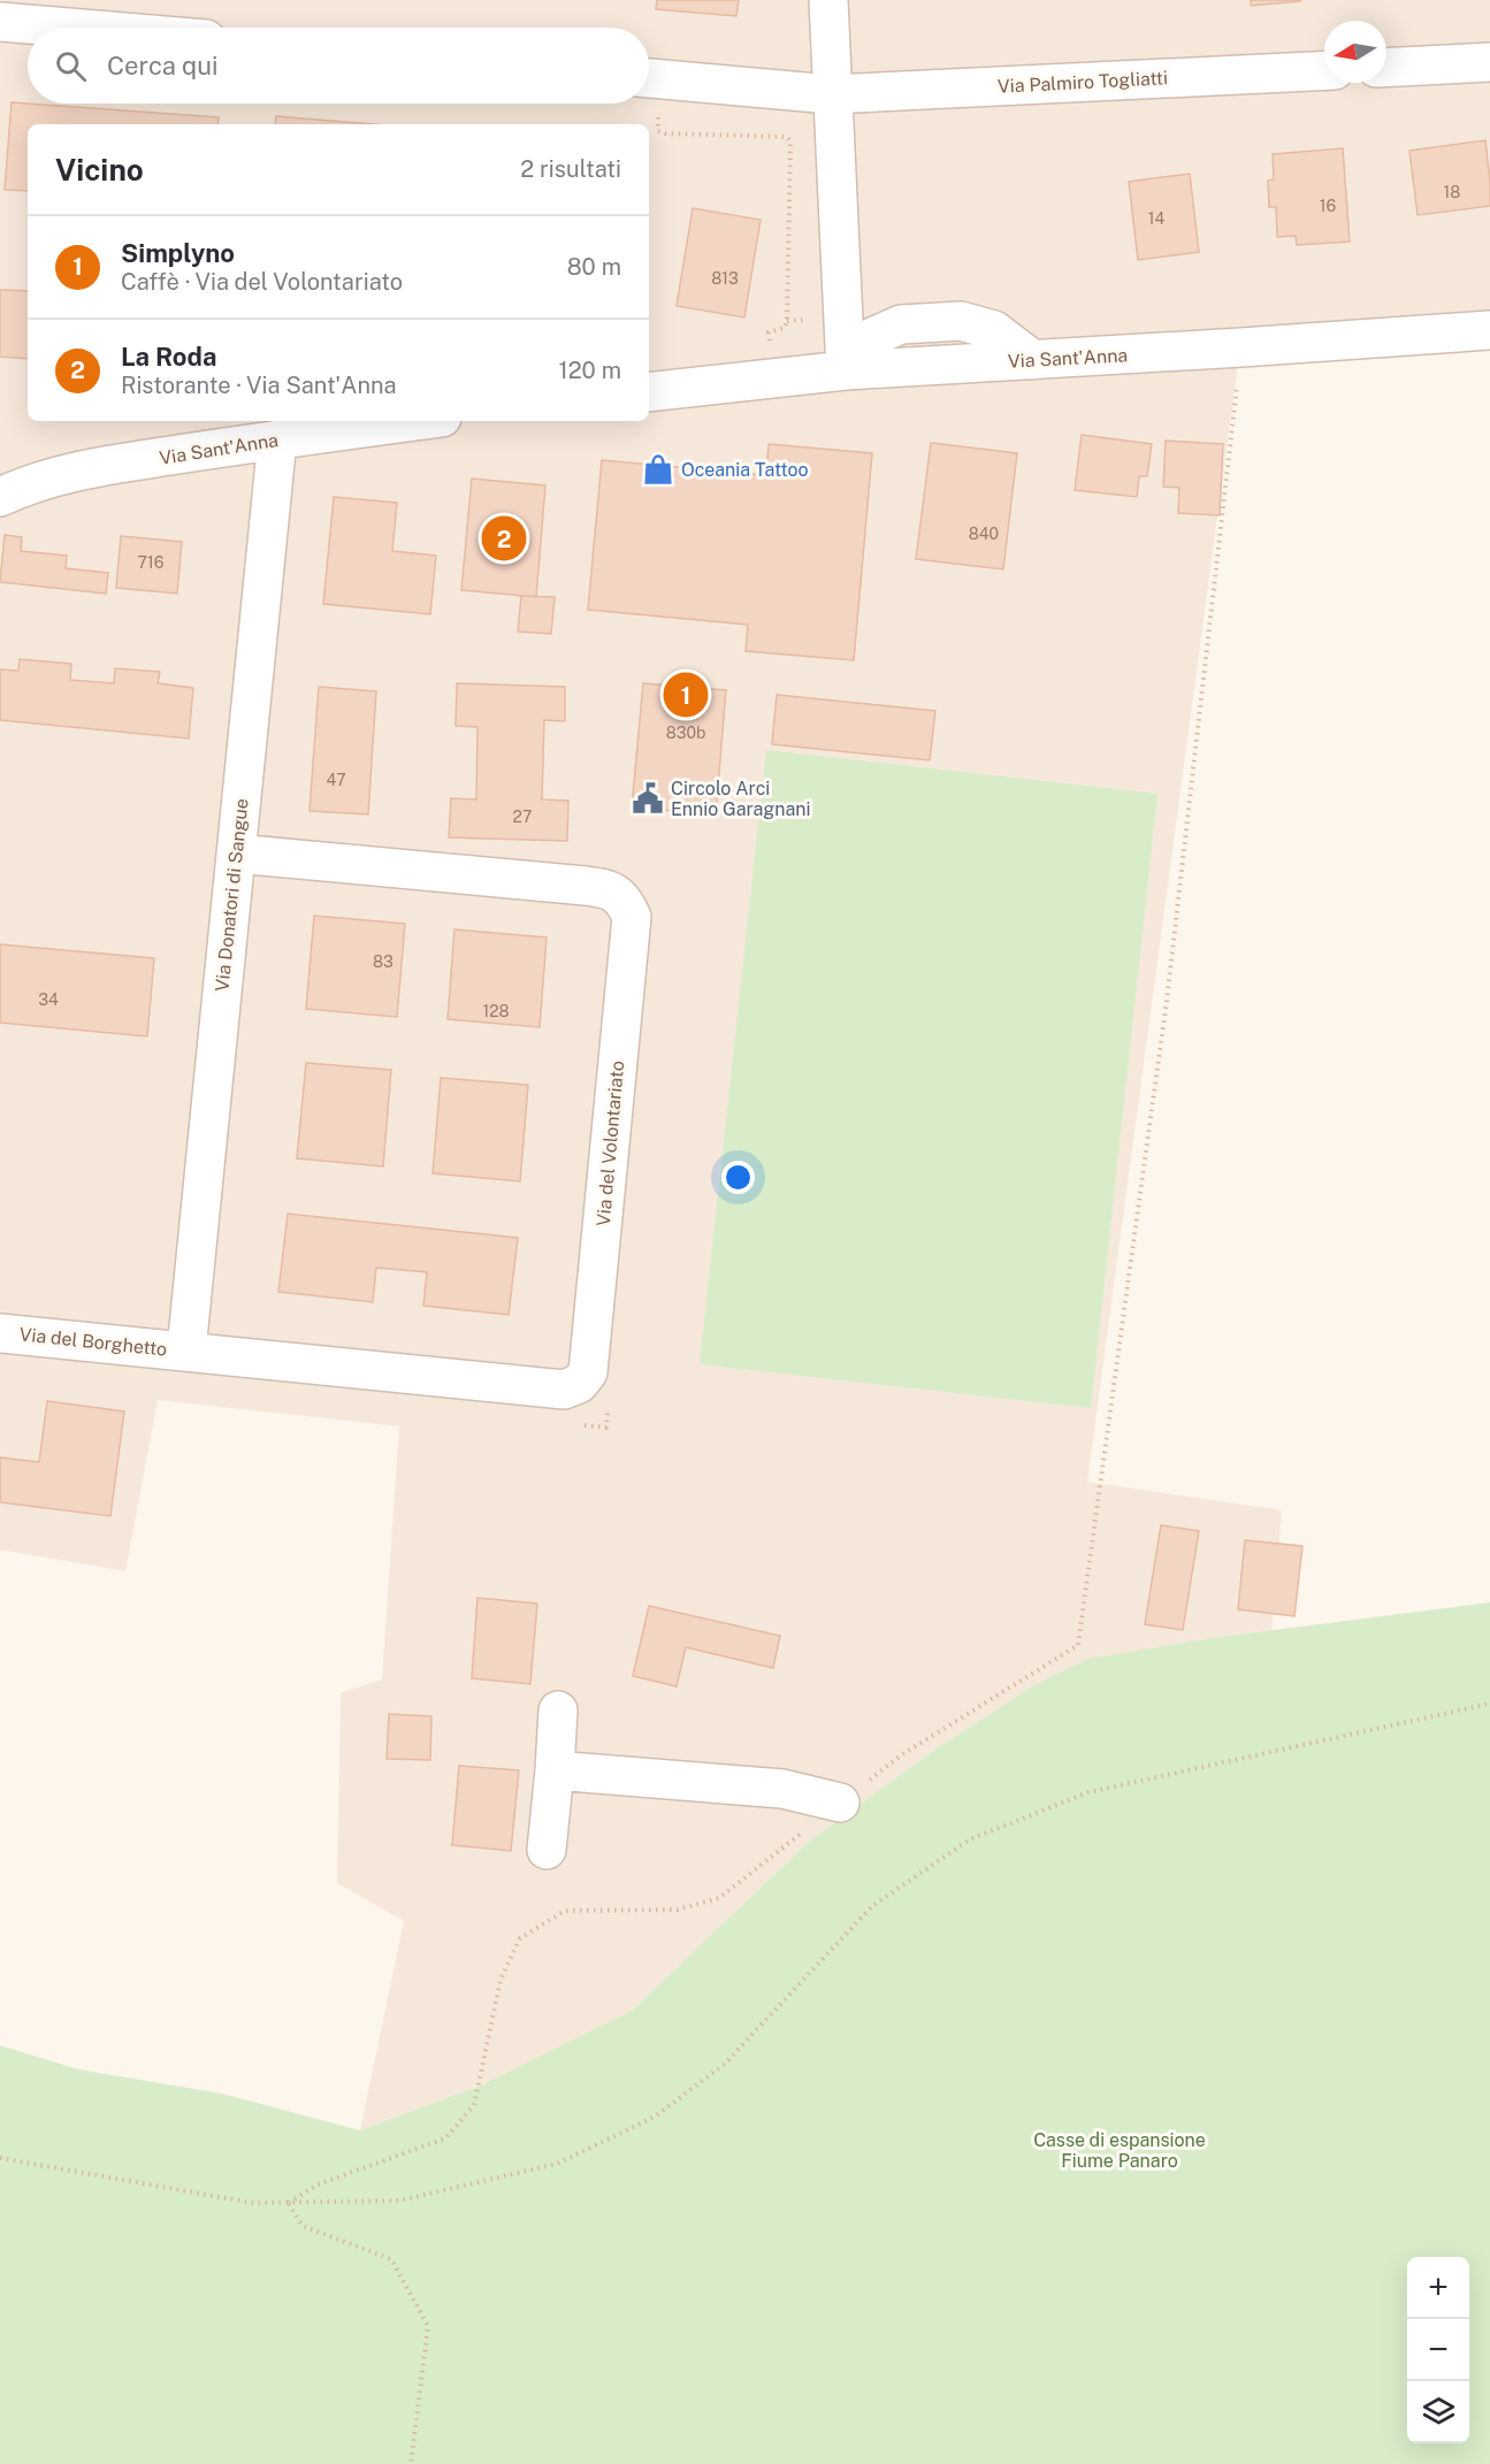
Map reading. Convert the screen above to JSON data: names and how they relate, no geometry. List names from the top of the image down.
{
  "streets": {
    "street": [
      "Via Palmiro Togliatti",
      "Via Sant'Anna",
      "Via Donatori di Sangue",
      "Via del Volontariato",
      "Via del Borghetto"
    ]
  },
  "crossings": [
    ["Via Sant'Anna", "Via Donatori di Sangue"],
    ["Via Donatori di Sangue", "Via del Volontariato"],
    ["Via Donatori di Sangue", "Via del Borghetto"],
    ["Via del Volontariato", "Via del Borghetto"]
  ],
  "parks": ["Casse di espansione Fiume Panaro"],
  "places": {
    "shop": ["Oceania Tattoo"],
    "public building": ["Circolo Arci Ennio Garagnani"]
  },
  "house_numbers": [
    "18",
    "16",
    "14",
    "813",
    "840",
    "716",
    "830b",
    "47",
    "27",
    "83",
    "34",
    "128"
  ],
  "north": "left",
  "page": {
    "search": "Cerca qui",
    "heading": ["Vicino", "2 risultati"],
    "list": [
      {
        "mark": "1",
        "name": "Simplyno",
        "note": "Caffè · Via del Volontariato",
        "value": "80 m"
      },
      {
        "mark": "2",
        "name": "La Roda",
        "note": "Ristorante · Via Sant'Anna",
        "value": "120 m"
      }
    ],
    "pins": ["2", "1"],
    "map_buttons": ["+", "−"]
  }
}
